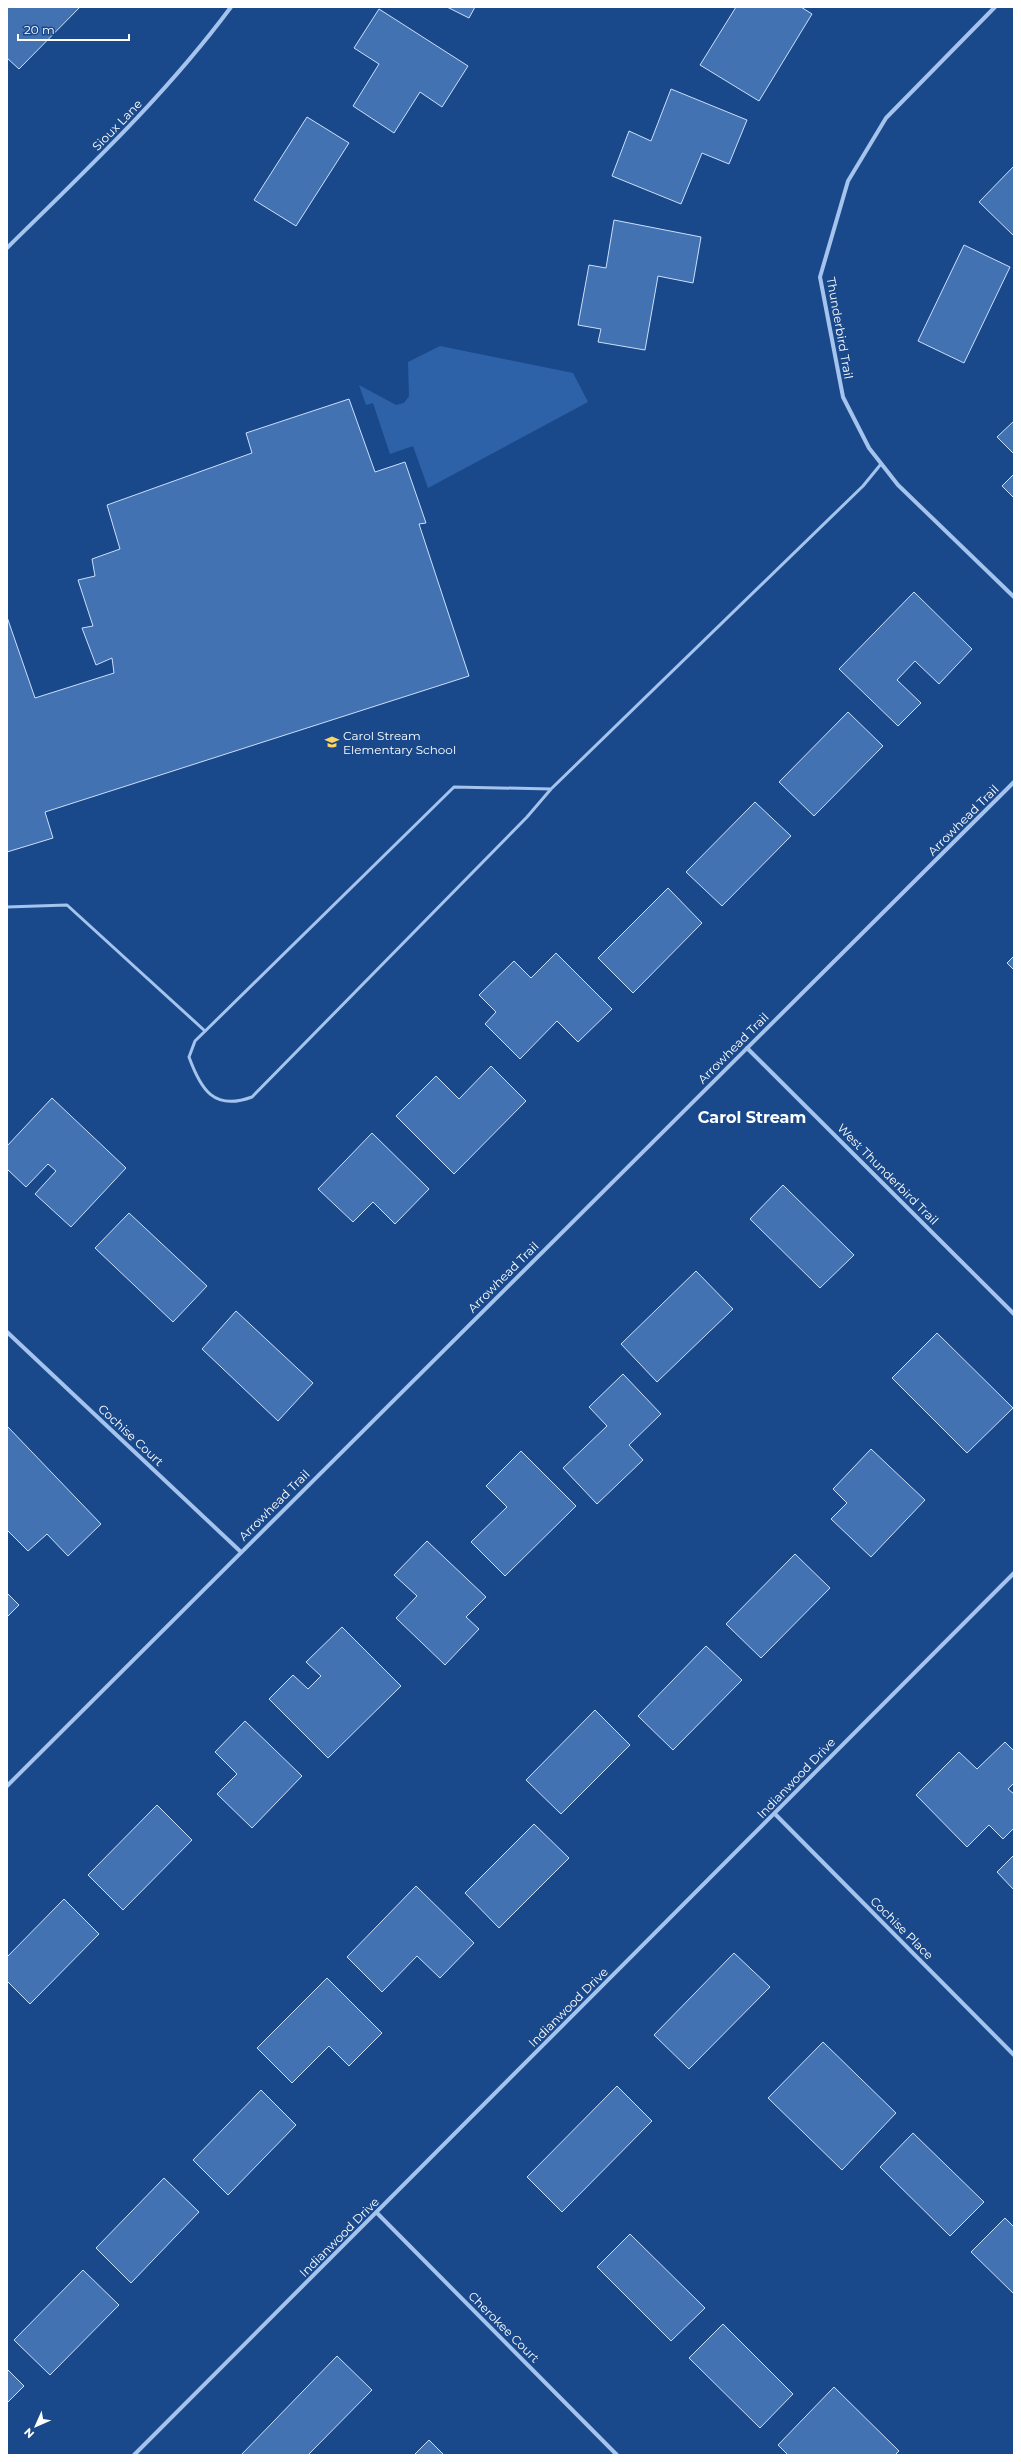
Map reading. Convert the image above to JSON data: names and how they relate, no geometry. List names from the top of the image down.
{
  "streets": {
    "street": [
      "Sioux Lane",
      "Thunderbird Trail",
      "Arrowhead Trail",
      "West Thunderbird Trail",
      "Cochise Court",
      "Indianwood Drive",
      "Cochise Place",
      "Cherokee Court"
    ]
  },
  "crossings": [
    ["Arrowhead Trail", "West Thunderbird Trail"],
    ["Arrowhead Trail", "Cochise Court"],
    ["Indianwood Drive", "Cochise Place"],
    ["Indianwood Drive", "Cherokee Court"]
  ],
  "districts": ["Carol Stream"],
  "places": {
    "school or university": ["Carol Stream Elementary School"]
  },
  "scale_bar": "20 m",
  "north": "bottom left"
}
